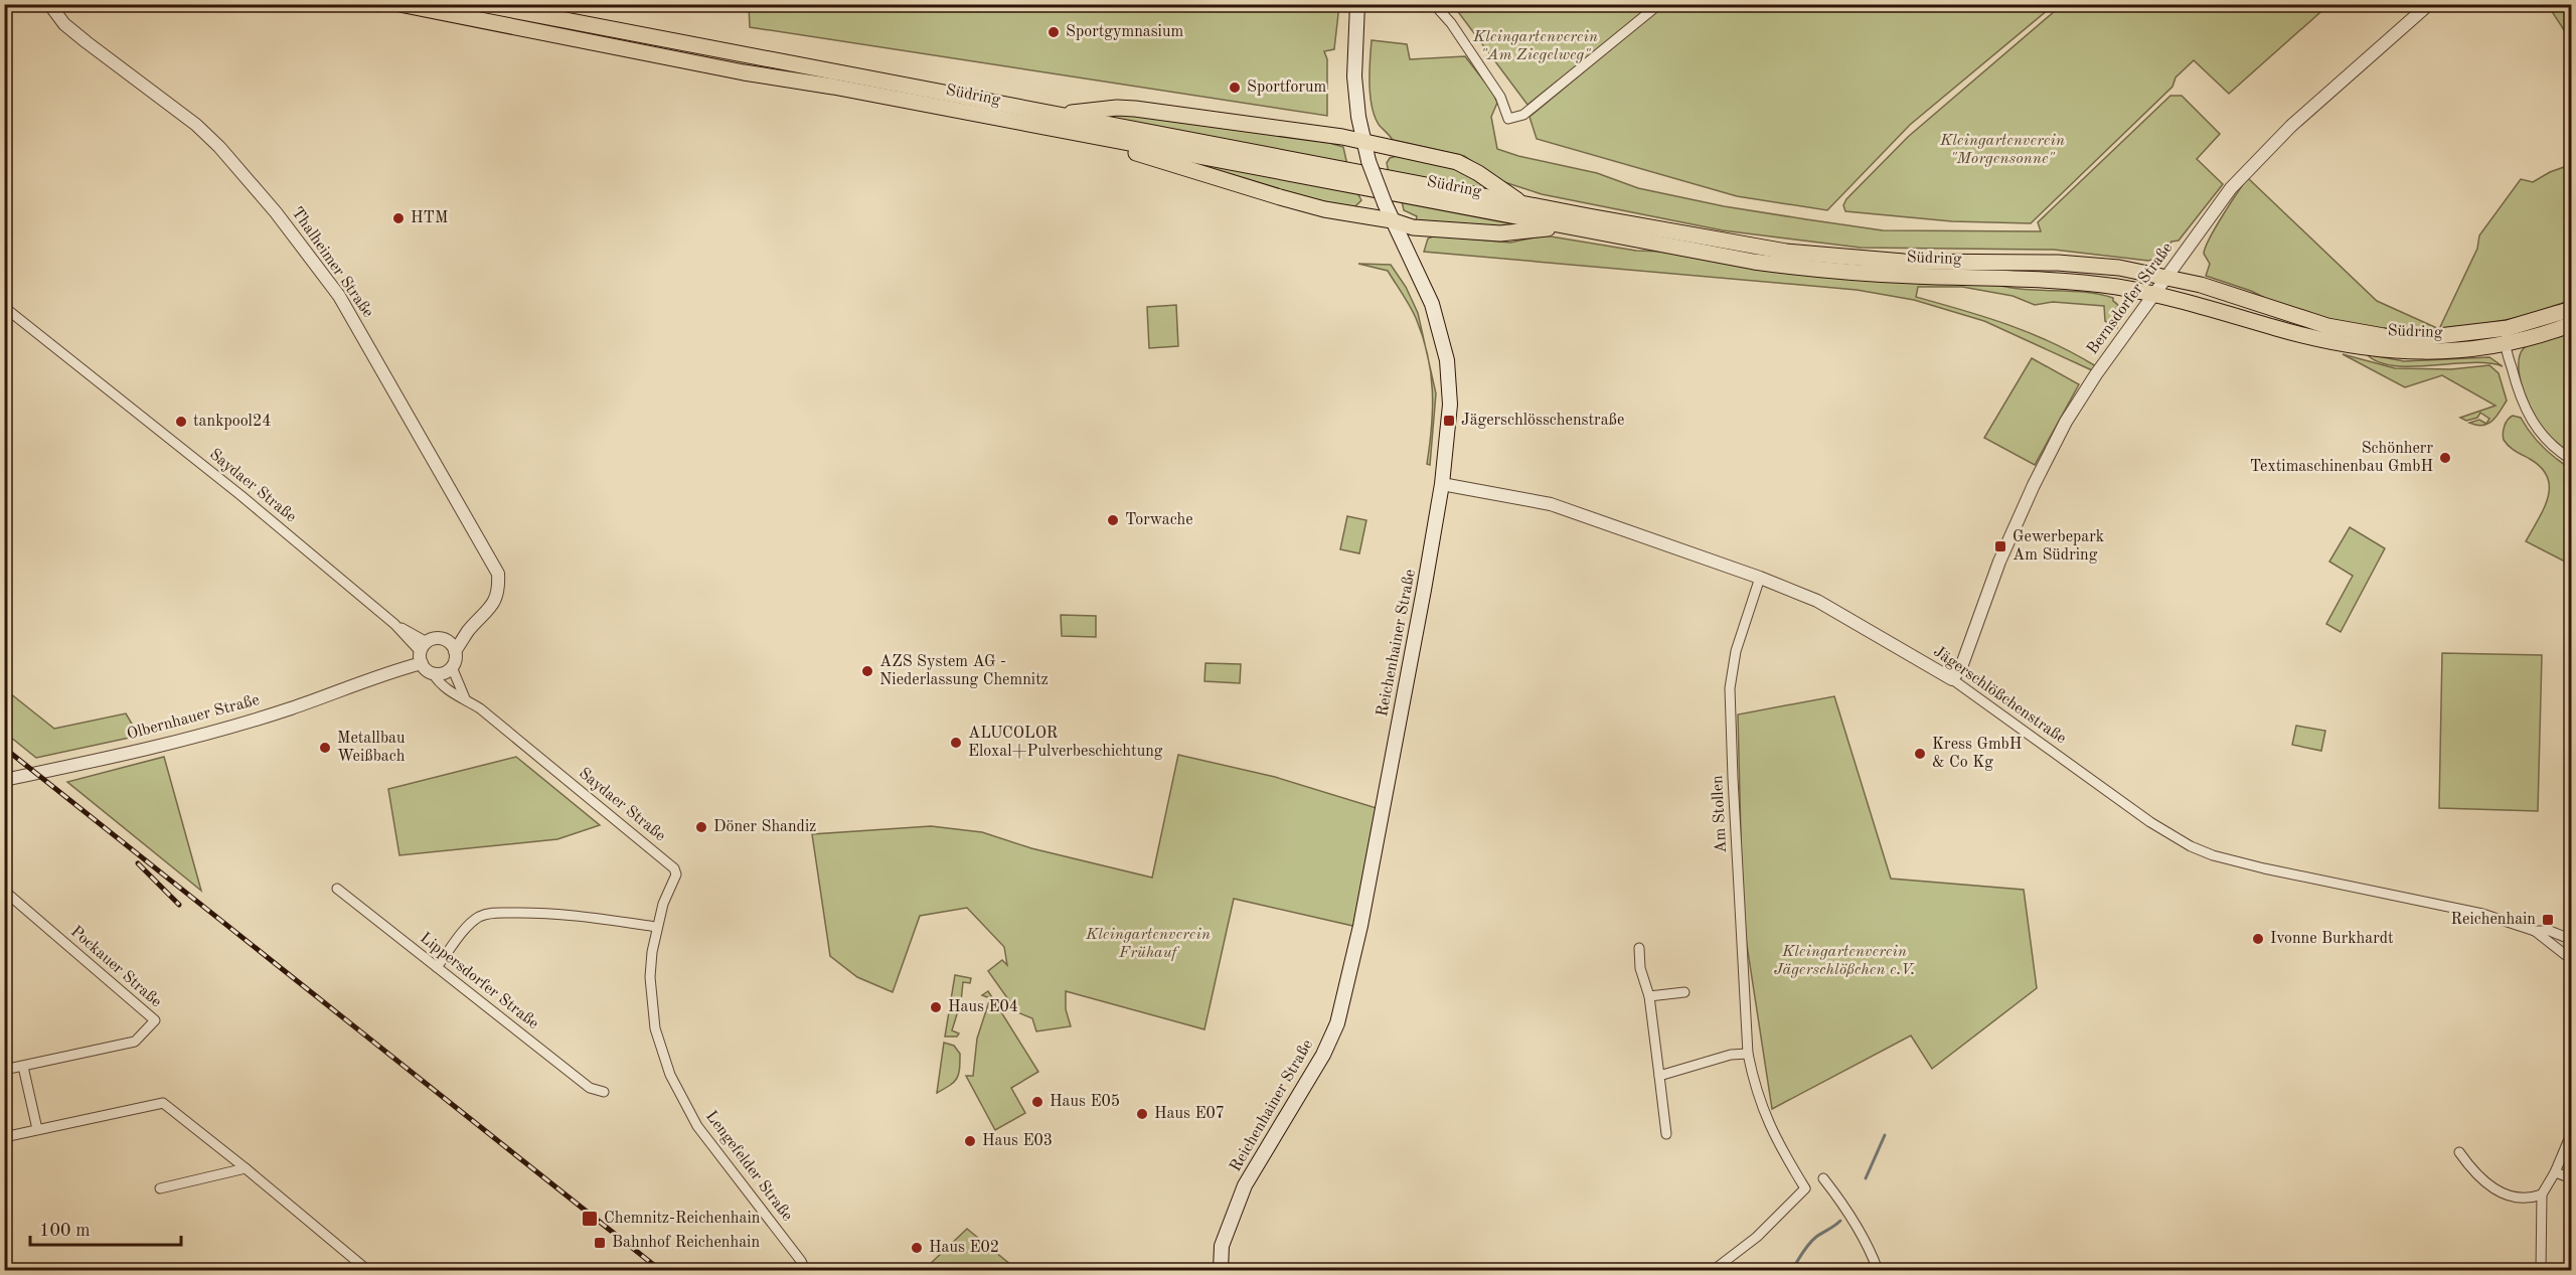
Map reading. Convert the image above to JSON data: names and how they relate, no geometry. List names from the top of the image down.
{
  "streets": {
    "main road": ["Südring", "Reichenhainer Straße"],
    "street": [
      "Thalheimer Straße",
      "Bernsdorfer Straße",
      "Saydaer Straße",
      "Jägerschlößchenstraße",
      "Olbernhauer Straße",
      "Am Stollen",
      "Pockauer Straße",
      "Lippersdorfer Straße",
      "Lengefelder Straße"
    ]
  },
  "crossings": [
    ["Südring", "Bernsdorfer Straße"],
    ["Thalheimer Straße", "Saydaer Straße"],
    ["Thalheimer Straße", "Olbernhauer Straße"],
    ["Bernsdorfer Straße", "Jägerschlößchenstraße"],
    ["Saydaer Straße", "Olbernhauer Straße"],
    ["Saydaer Straße", "Lengefelder Straße"],
    ["Reichenhainer Straße", "Jägerschlößchenstraße"],
    ["Jägerschlößchenstraße", "Am Stollen"]
  ],
  "parks": [
    "Kleingartenverein \"Am Ziegelweg\"",
    "Kleingartenverein \"Morgensonne\"",
    "Kleingartenverein Frühauf",
    "Kleingartenverein Jägerschlößchen e.V."
  ],
  "places": {
    "other": [
      "Sportgymnasium",
      "Sportforum",
      "HTM",
      "tankpool24",
      "Schönherr Textimaschinenbau GmbH",
      "Torwache",
      "AZS System AG - Niederlassung Chemnitz",
      "ALUCOLOR Eloxal+Pulverbeschichtung",
      "Metallbau Weißbach",
      "Kress GmbH & Co Kg",
      "Döner Shandiz",
      "Ivonne Burkhardt",
      "Haus E04",
      "Haus E05",
      "Haus E07",
      "Haus E03",
      "Haus E02"
    ],
    "transit": [
      "Jägerschlösschenstraße",
      "Gewerbepark Am Südring",
      "Reichenhain",
      "Chemnitz-Reichenhain",
      "Bahnhof Reichenhain"
    ]
  },
  "scale_bar": "100 m"
}
